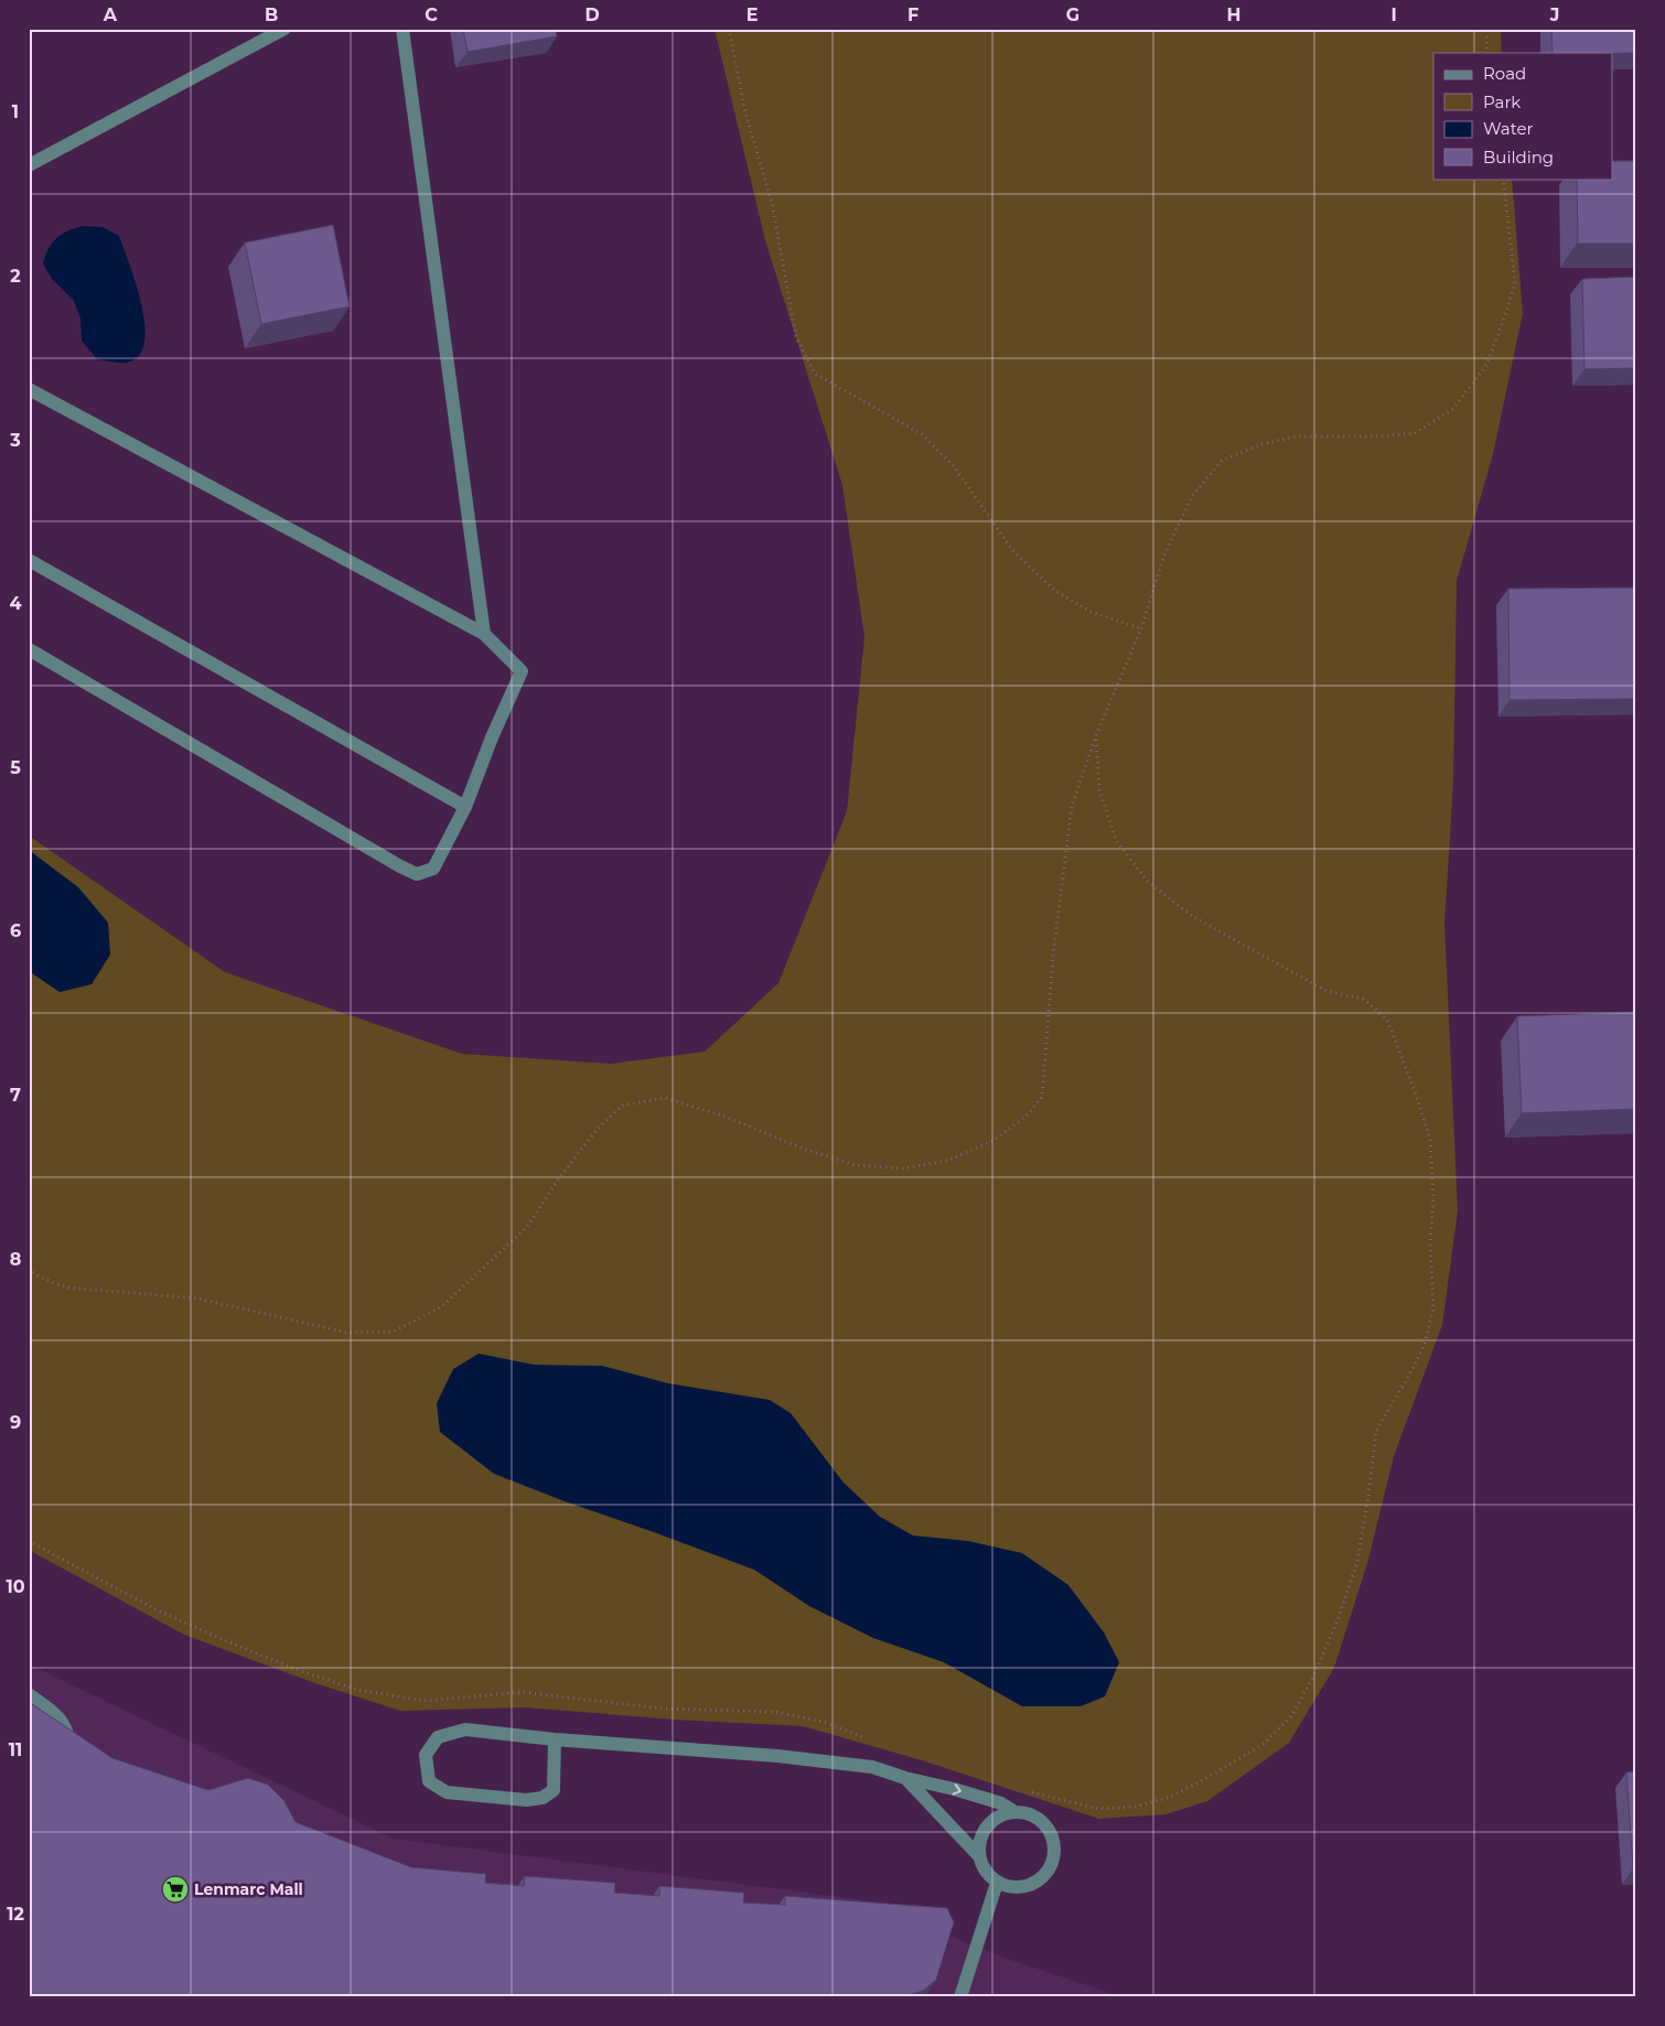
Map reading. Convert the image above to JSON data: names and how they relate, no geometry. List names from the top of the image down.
{
  "places": {
    "supermarket": ["Lenmarc Mall"]
  },
  "legend": [
    "Road",
    "Park",
    "Water",
    "Building"
  ],
  "grid": {
    "columns": [
      "A",
      "B",
      "C",
      "D",
      "E",
      "F",
      "G",
      "H",
      "I",
      "J"
    ],
    "rows": [
      "1",
      "2",
      "3",
      "4",
      "5",
      "6",
      "7",
      "8",
      "9",
      "10",
      "11",
      "12"
    ]
  }
}
